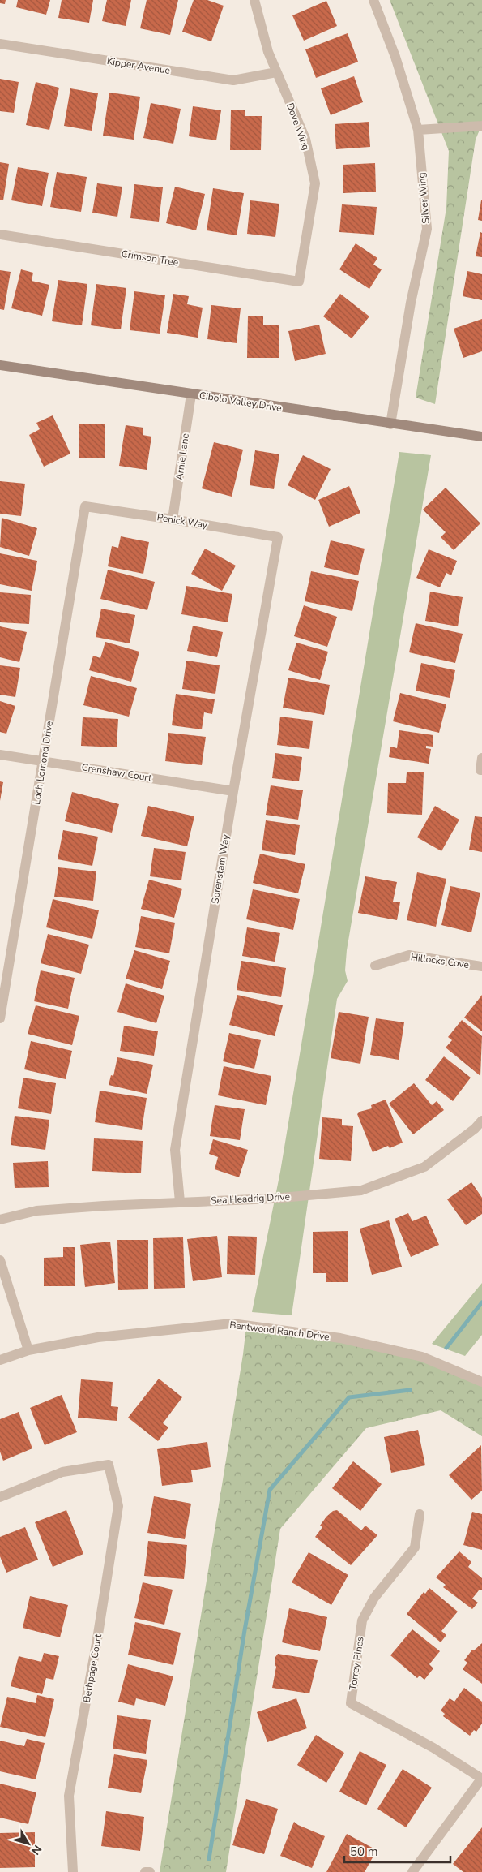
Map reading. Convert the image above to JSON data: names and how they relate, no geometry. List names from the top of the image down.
{
  "streets": {
    "main road": ["Cibolo Valley Drive"],
    "street": [
      "Kipper Avenue",
      "Dove Wing",
      "Silver Wing",
      "Crimson Tree",
      "Arnie Lane",
      "Penick Way",
      "Loch Lomond Drive",
      "Crenshaw Court",
      "Sorenstam Way",
      "Hillocks Cove",
      "Sea Headrig Drive",
      "Bentwood Ranch Drive",
      "Torrey Pines",
      "Bethpage Court"
    ]
  },
  "crossings": [
    ["Kipper Avenue", "Dove Wing"],
    ["Dove Wing", "Crimson Tree"],
    ["Silver Wing", "Cibolo Valley Drive"],
    ["Cibolo Valley Drive", "Arnie Lane"],
    ["Arnie Lane", "Penick Way"],
    ["Penick Way", "Loch Lomond Drive"],
    ["Penick Way", "Sorenstam Way"],
    ["Loch Lomond Drive", "Crenshaw Court"],
    ["Crenshaw Court", "Sorenstam Way"],
    ["Sorenstam Way", "Sea Headrig Drive"]
  ],
  "scale_bar": "50 m",
  "north": "bottom right"
}
